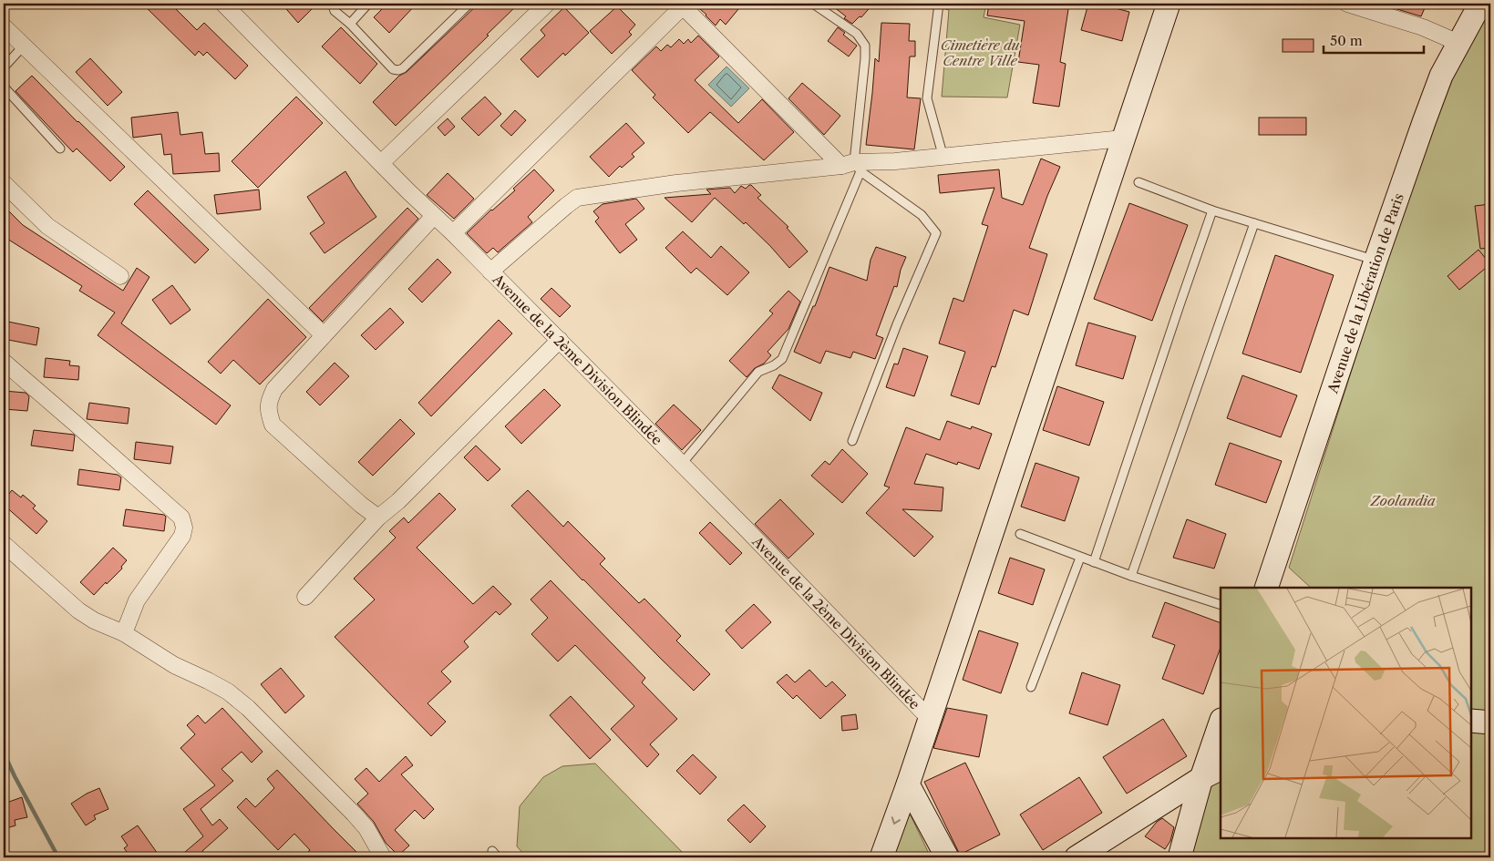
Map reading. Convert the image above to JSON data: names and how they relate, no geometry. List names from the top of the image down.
{
  "streets": {
    "street": ["Avenue de la Libération de Paris", "Avenue de la 2ème Division Blindée"]
  },
  "parks": ["Cimetière du Centre Ville", "Zoolandia"],
  "scale_bar": "50 m"
}
